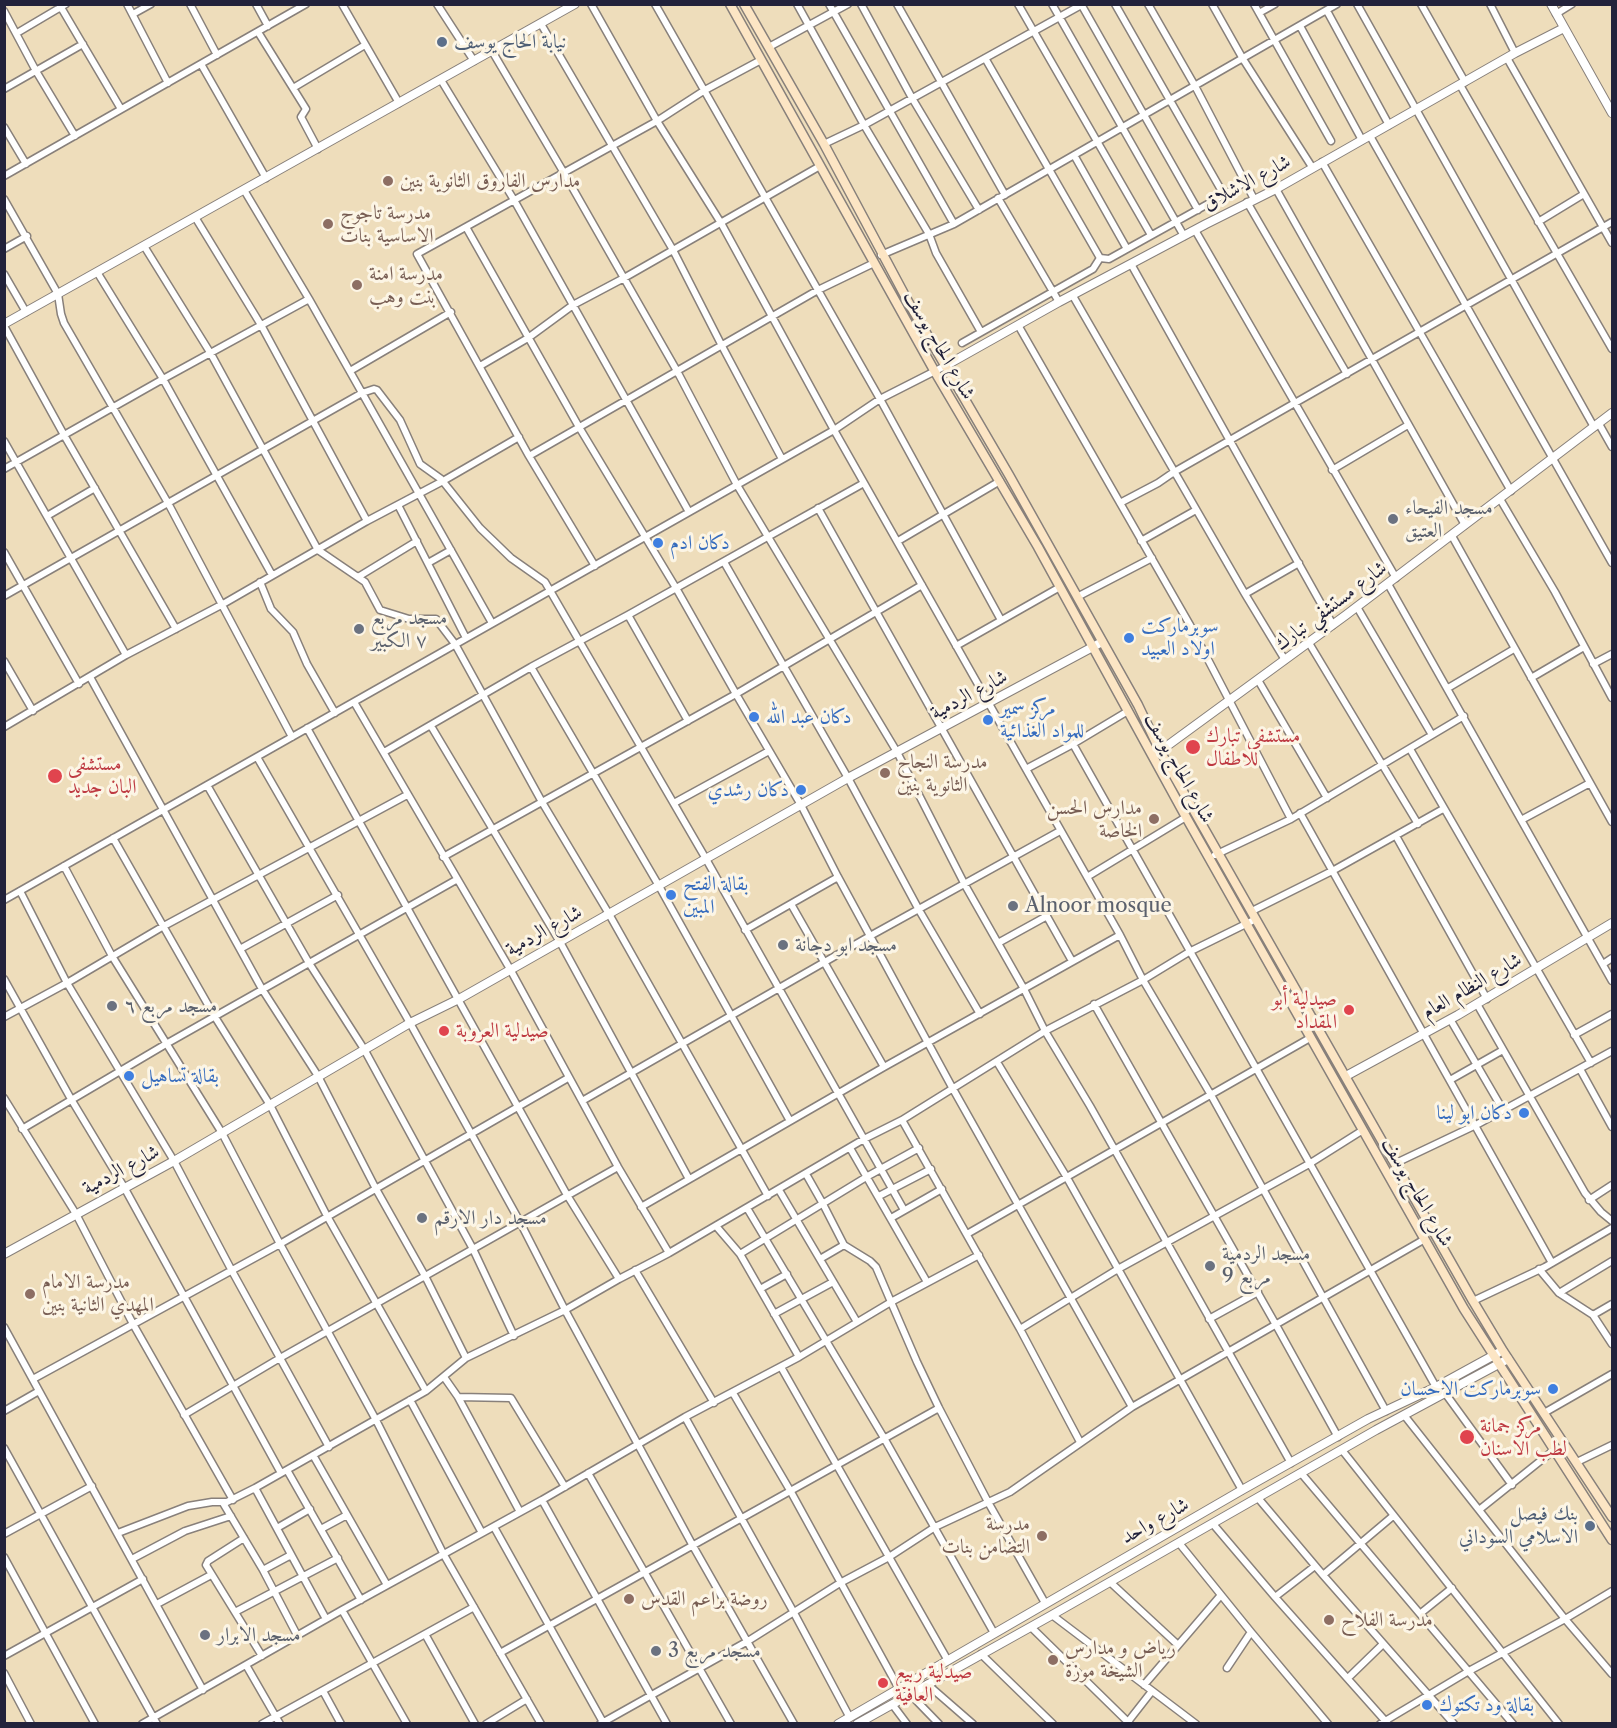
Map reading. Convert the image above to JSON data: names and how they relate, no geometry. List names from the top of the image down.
{
  "streets": {
    "main road": ["شارع الحاج يوسف"],
    "street": [
      "شارع الاشلاق",
      "شارع مستشفي تبارك",
      "شارع الردمية",
      "شارع النظام العام",
      "شارع واحد"
    ]
  },
  "crossings": [
    ["شارع الاشلاق", "شارع الحاج يوسف"],
    ["شارع الحاج يوسف", "شارع مستشفي تبارك"],
    ["شارع الحاج يوسف", "شارع الردمية"],
    ["شارع الحاج يوسف", "شارع النظام العام"],
    ["شارع الحاج يوسف", "شارع واحد"]
  ],
  "places": [
    "نيابة الحاج يوسف",
    "مدارس الفاروق الثانوية بنين",
    "مدرسة تاجوج الاساسية بنات",
    "مدرسة امنة بنت وهب",
    "مسجد الفيحاء العتيق",
    "دكان ادم",
    "مسجد مربع ٧ الكبير",
    "سوبرماركت اولاد العبيد",
    "دكان عبد الله",
    "مركز سمير للمواد الغذائية",
    "مستشفى تبارك للاطفال",
    "مدرسة النجاح الثانوية بنين",
    "مستشفى البان جديد",
    "دكان رشدي",
    "مدارس الحسن الخاصة",
    "بقالة الفتح المبين",
    "Alnoor mosque",
    "مسجد ابو دجانة",
    "مسجد مربع ٦",
    "صيدلية أبو المقداد",
    "صيدلية العروبة",
    "بقالة تساهيل",
    "دكان ابو لينا",
    "مسجد دار الارقم",
    "مسجد الردمية مربع 9",
    "مدرسة الامام المهدي الثانية بنين",
    "سوبرماركت الاحسان",
    "مركز جمانة لطب الاسنان",
    "بنك فيصل الاسلامي السوداني",
    "مدرسة التضامن بنات",
    "روضة براعم القدس",
    "مدرسة الفلاح",
    "مسجد الابرار",
    "مسجد مربع 3",
    "رياض و مدارس الشيخة موزة",
    "صيدلية ربيع العافية",
    "بقالة ود تكتوك"
  ]
}
